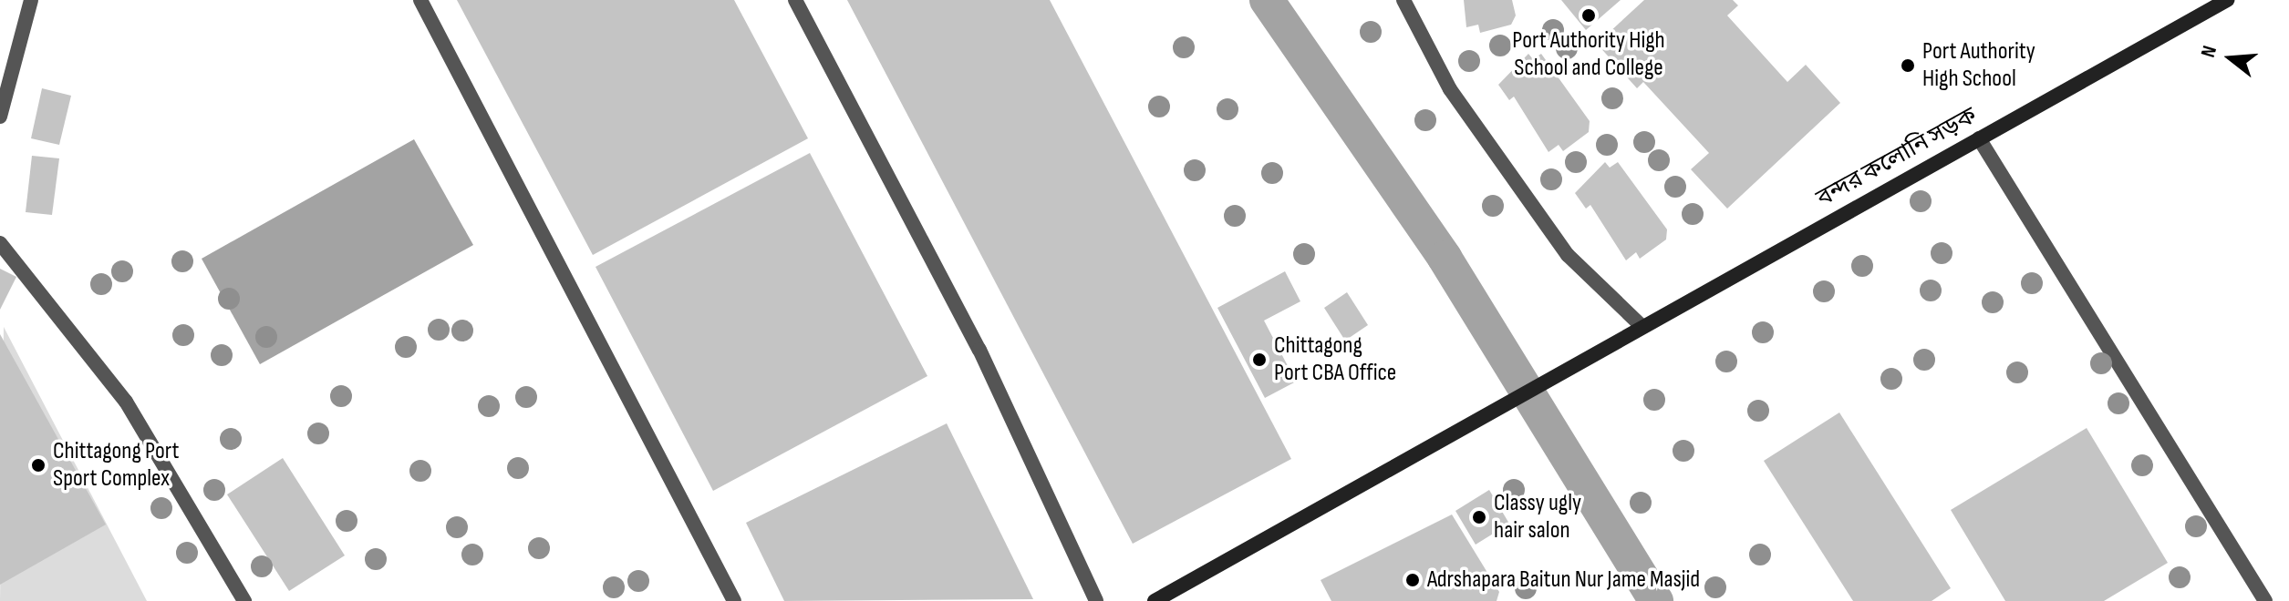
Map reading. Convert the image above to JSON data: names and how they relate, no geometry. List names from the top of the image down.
{
  "streets": {
    "street": ["বন্দর কলোনি সড়ক"]
  },
  "places": [
    "Port Authority High School and College",
    "Port Authority High School",
    "Chittagong Port CBA Office",
    "Chittagong Port Sport Complex",
    "Classy ugly hair salon",
    "Adrshapara Baitun Nur Jame Masjid"
  ],
  "north": "left"
}
